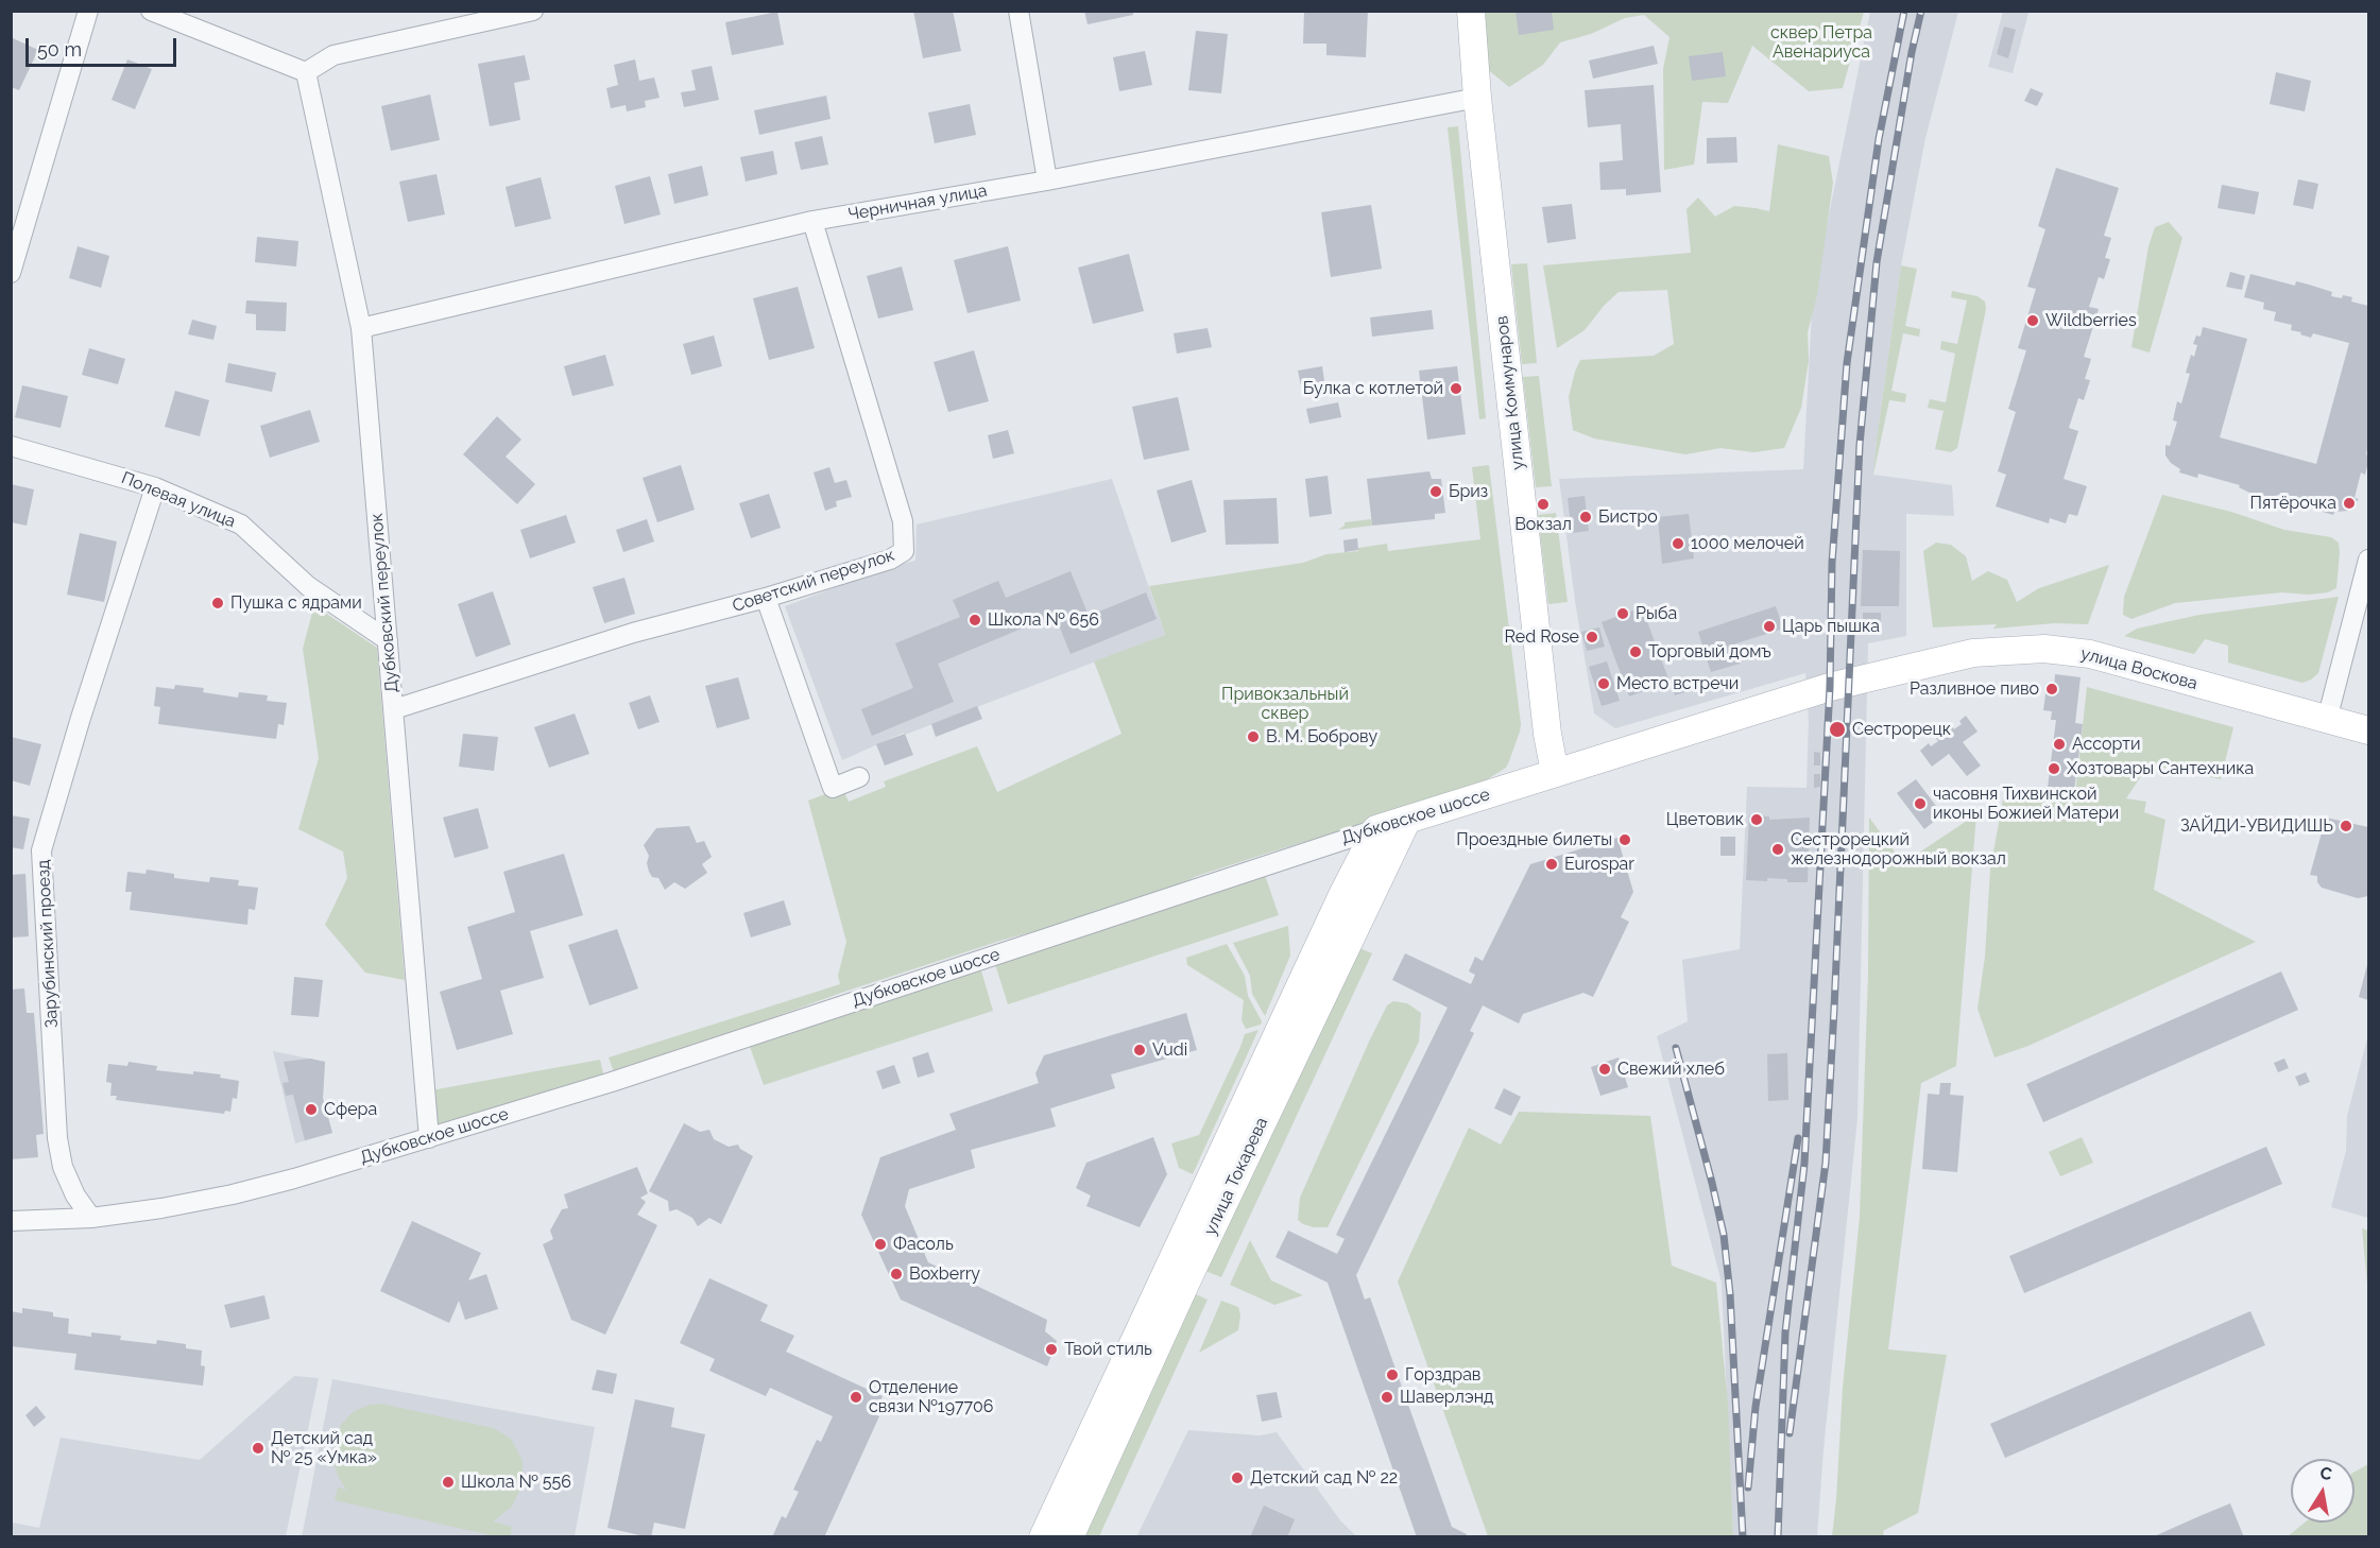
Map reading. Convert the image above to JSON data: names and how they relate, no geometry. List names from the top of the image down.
{
  "streets": {
    "main road": [
      "улица Коммунаров",
      "улица Воскова",
      "Дубковское шоссе",
      "улица Токарева"
    ],
    "street": [
      "Черничная улица",
      "Полевая улица",
      "Советский переулок",
      "Дубковский переулок",
      "Зарубинский проезд"
    ]
  },
  "crossings": [
    ["Черничная улица", "улица Коммунаров"],
    ["Черничная улица", "Советский переулок"],
    ["Черничная улица", "Дубковский переулок"],
    ["улица Коммунаров", "Дубковское шоссе"],
    ["Полевая улица", "Дубковский переулок"],
    ["Полевая улица", "Зарубинский проезд"],
    ["Советский переулок", "Дубковский переулок"],
    ["Дубковский переулок", "Дубковское шоссе"],
    ["улица Воскова", "Дубковское шоссе"],
    ["Дубковское шоссе", "Зарубинский проезд"],
    ["Дубковское шоссе", "улица Токарева"]
  ],
  "parks": ["сквер Петра Авенариуса", "Привокзальный сквер"],
  "places": [
    "Wildberries",
    "Булка с котлетой",
    "Бриз",
    "Пятёрочка",
    "Вокзал",
    "Бистро",
    "1000 мелочей",
    "Пушка с ядрами",
    "Рыба",
    "Школа № 656",
    "Царь пышка",
    "Red Rose",
    "Торговый домъ",
    "Место встречи",
    "Разливное пиво",
    "Сестрорецк",
    "В. М. Боброву",
    "Ассорти",
    "Хозтовары Сантехника",
    "часовня Тихвинской иконы Божией Матери",
    "Цветовик",
    "ЗАЙДИ-УВИДИШЬ",
    "Проездные билеты",
    "Сестрорецкий железнодорожный вокзал",
    "Eurospar",
    "Vudi",
    "Свежий хлеб",
    "Сфера",
    "Фасоль",
    "Boxberry",
    "Твой стиль",
    "Горздрав",
    "Отделение связи №197706",
    "Шаверлэнд",
    "Детский сад № 25 «Умка»",
    "Детский сад № 22",
    "Школа № 556"
  ],
  "scale_bar": "50 m",
  "north": "top"
}
